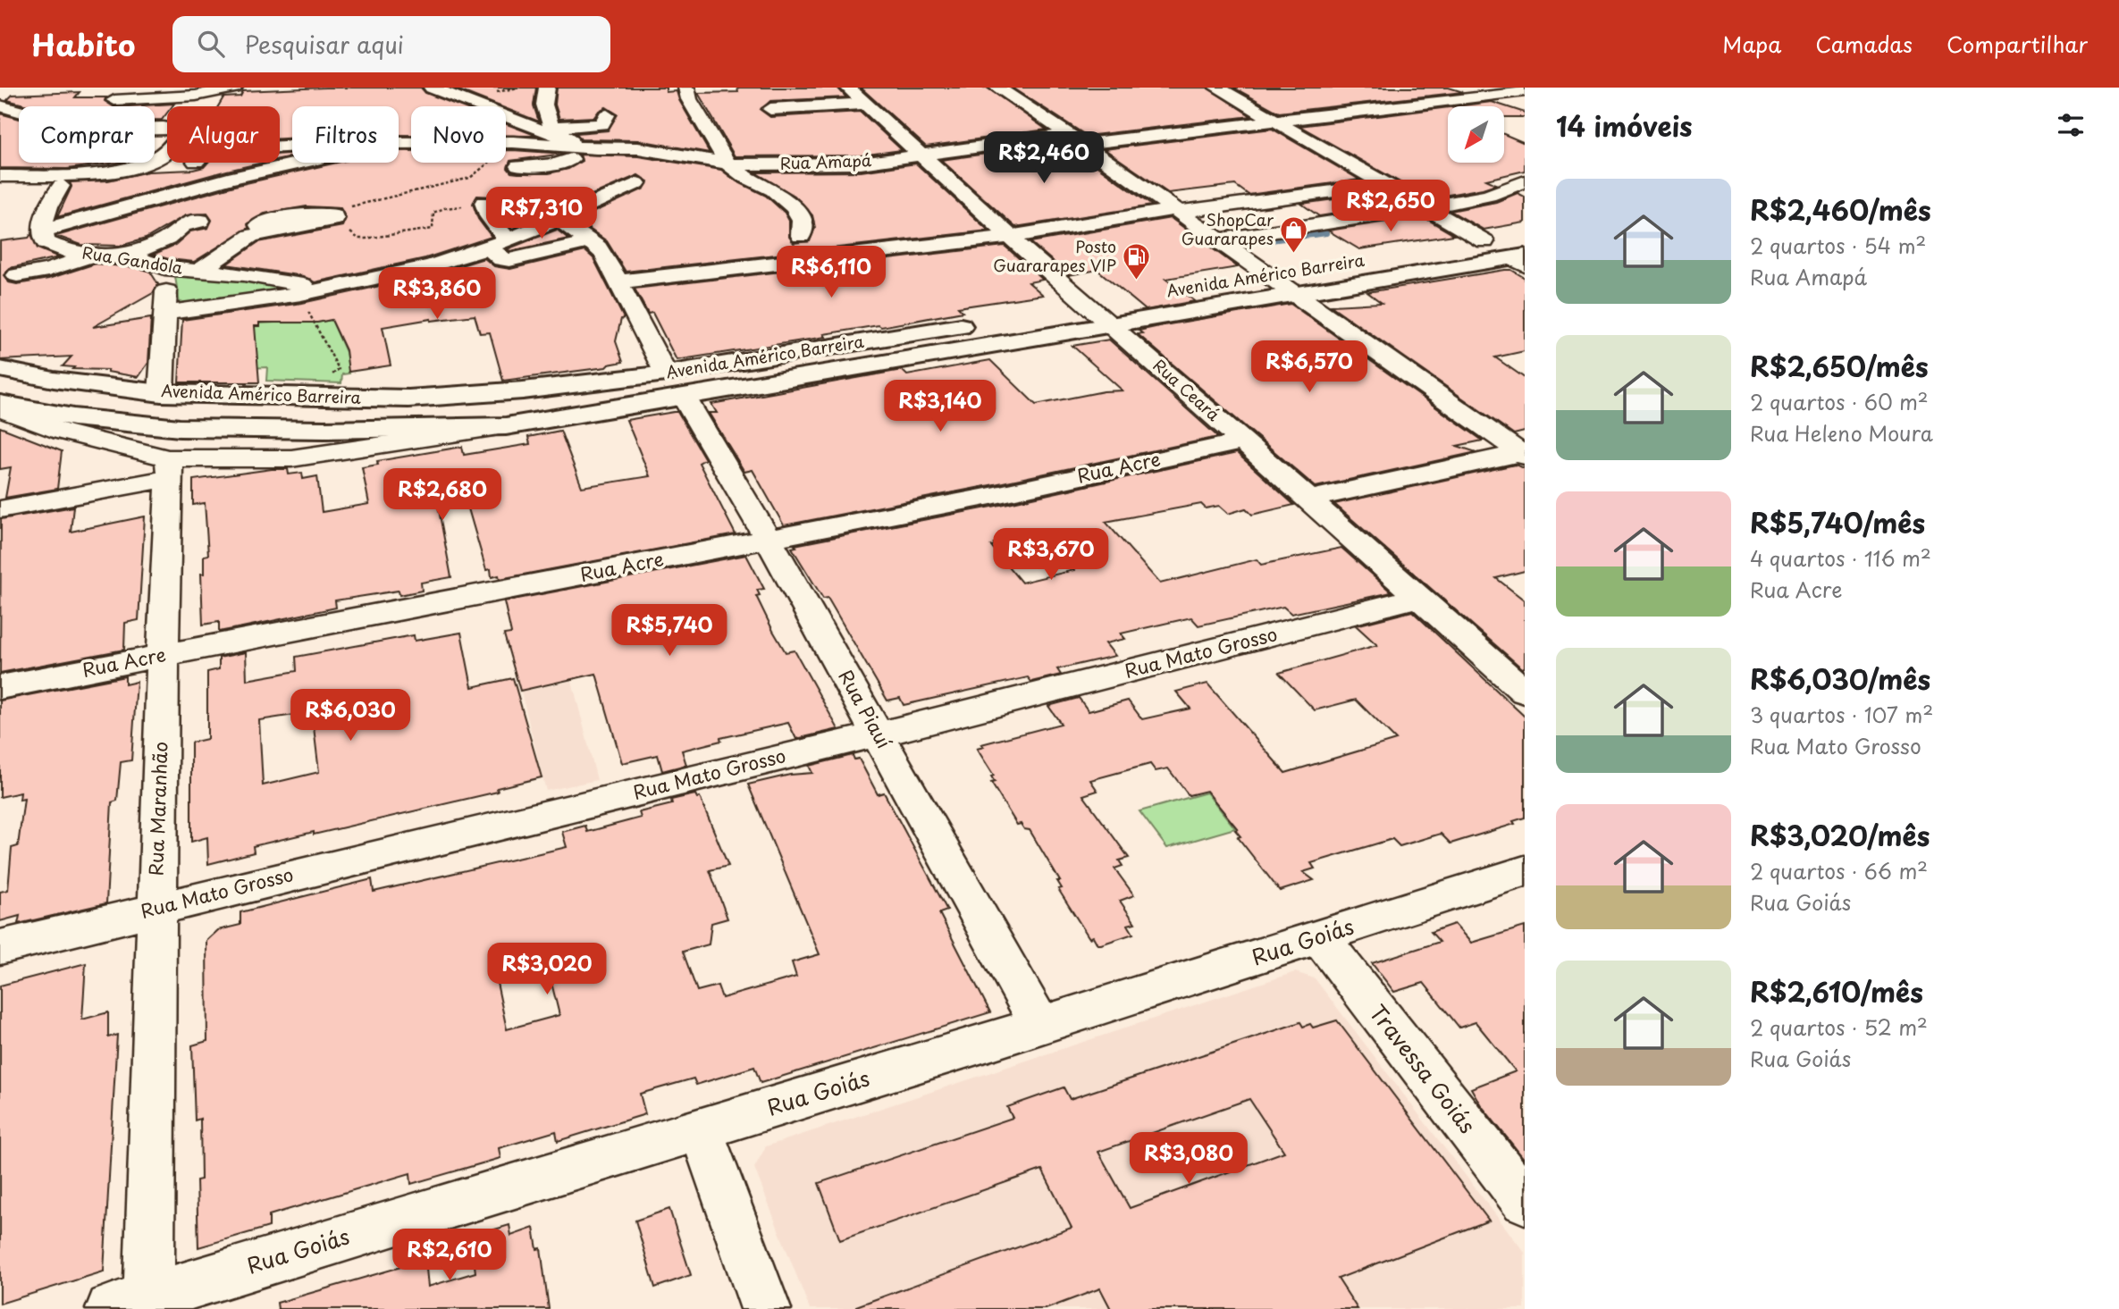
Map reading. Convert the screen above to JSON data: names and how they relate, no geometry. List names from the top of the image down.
{
  "streets": {
    "main road": ["Avenida Américo Barreira"],
    "street": [
      "Rua Amapá",
      "Rua Gandola",
      "Rua Ceará",
      "Rua Acre",
      "Rua Mato Grosso",
      "Rua Piauí",
      "Rua Maranhão",
      "Rua Goiás",
      "Travessa Goiás"
    ]
  },
  "crossings": [
    ["Rua Gandola", "Rua Piauí"],
    ["Avenida Américo Barreira", "Rua Ceará"],
    ["Avenida Américo Barreira", "Rua Piauí"],
    ["Avenida Américo Barreira", "Rua Maranhão"],
    ["Rua Ceará", "Rua Acre"],
    ["Rua Ceará", "Rua Mato Grosso"],
    ["Rua Acre", "Rua Piauí"],
    ["Rua Acre", "Rua Maranhão"],
    ["Rua Mato Grosso", "Rua Piauí"],
    ["Rua Mato Grosso", "Rua Maranhão"],
    ["Rua Piauí", "Rua Goiás"],
    ["Rua Maranhão", "Rua Goiás"],
    ["Rua Goiás", "Travessa Goiás"]
  ],
  "places": {
    "shop": ["ShopCar Guararapes"],
    "fuel station": ["Posto Guararapes VIP"]
  },
  "north": "bottom left",
  "page": {
    "header": "Habito",
    "search": "Pesquisar aqui",
    "nav": ["Mapa", "Camadas", "Compartilhar"],
    "heading": "14 imóveis",
    "chip": [
      "Comprar",
      "Alugar",
      "Filtros",
      "Novo"
    ],
    "price": [
      "R$2,460",
      "R$2,650",
      "R$7,310",
      "R$6,110",
      "R$3,860",
      "R$6,570",
      "R$3,140",
      "R$2,680",
      "R$3,670",
      "R$5,740",
      "R$6,030",
      "R$3,020",
      "R$3,080",
      "R$2,610"
    ],
    "list": [
      {
        "name": "R$2,460/mês",
        "note": "2 quartos · 54 m² · Rua Amapá"
      },
      {
        "name": "R$2,650/mês",
        "note": "2 quartos · 60 m² · Rua Heleno Moura"
      },
      {
        "name": "R$5,740/mês",
        "note": "4 quartos · 116 m² · Rua Acre"
      },
      {
        "name": "R$6,030/mês",
        "note": "3 quartos · 107 m² · Rua Mato Grosso"
      },
      {
        "name": "R$3,020/mês",
        "note": "2 quartos · 66 m² · Rua Goiás"
      },
      {
        "name": "R$2,610/mês",
        "note": "2 quartos · 52 m² · Rua Goiás"
      }
    ]
  }
}
